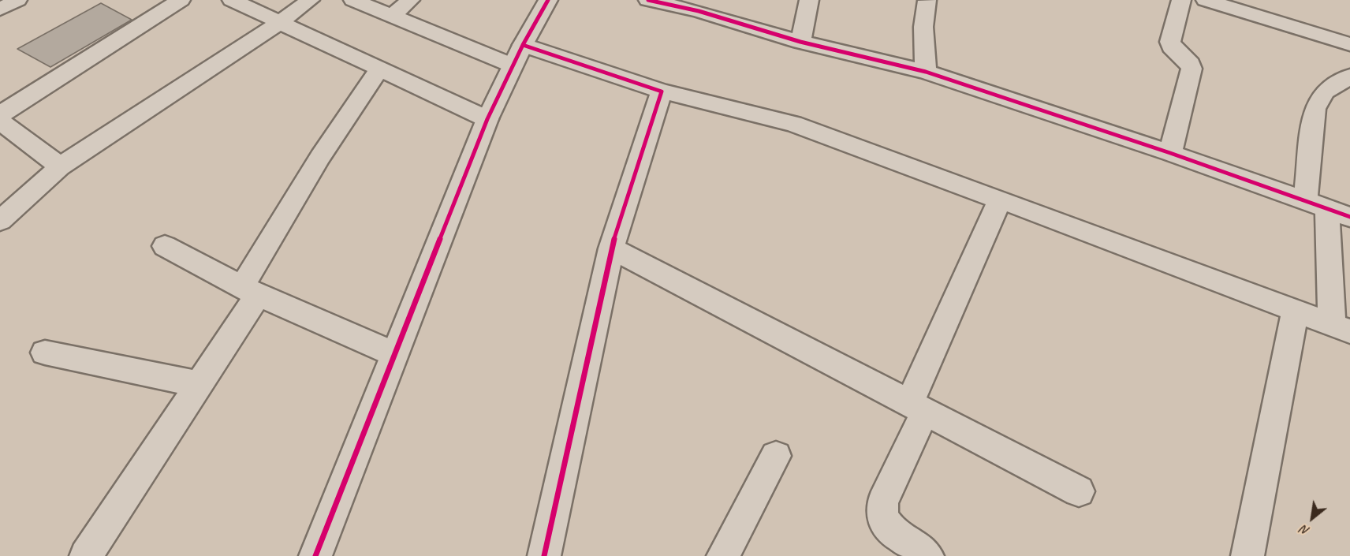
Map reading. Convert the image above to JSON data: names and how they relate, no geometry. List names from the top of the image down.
{
  "north": "bottom left"
}
